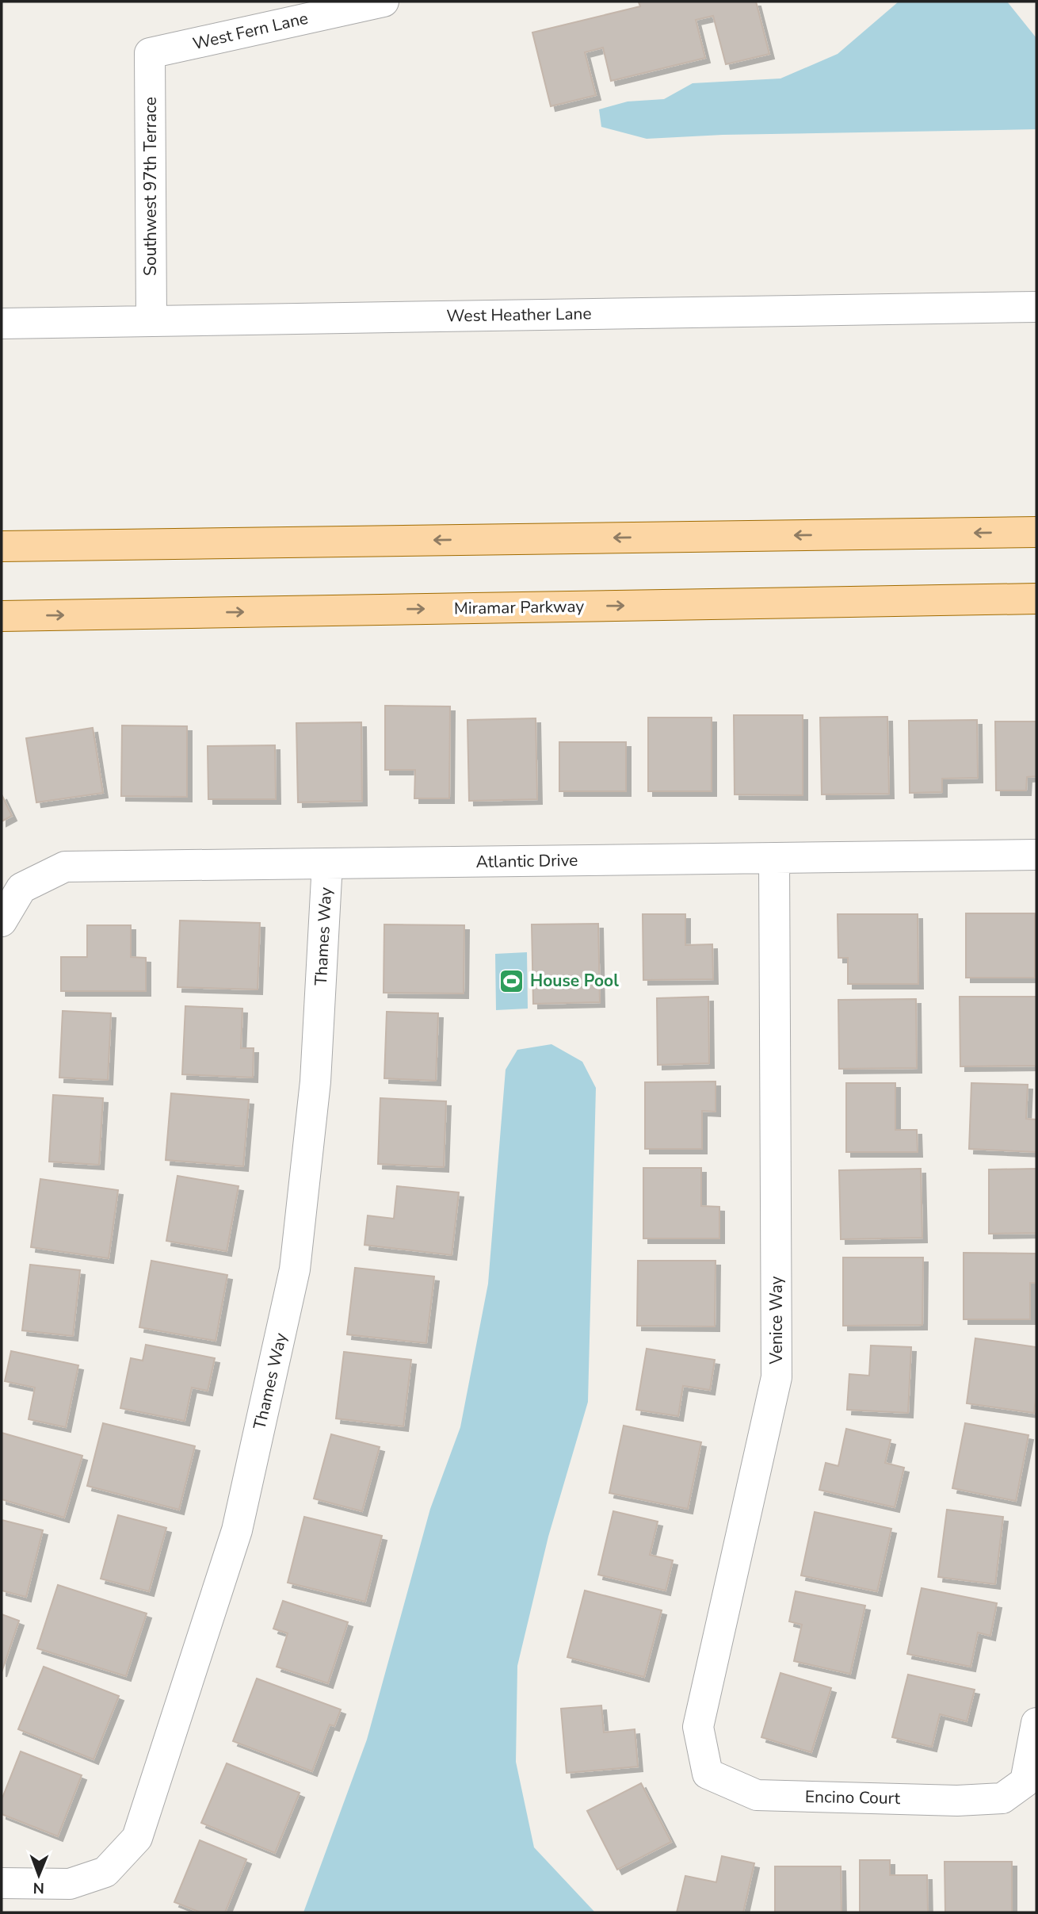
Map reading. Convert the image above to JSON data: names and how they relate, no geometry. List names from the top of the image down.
{
  "streets": {
    "main road": ["Miramar Parkway"],
    "street": [
      "West Fern Lane",
      "Southwest 97th Terrace",
      "West Heather Lane",
      "Atlantic Drive",
      "Thames Way",
      "Venice Way",
      "Encino Court"
    ]
  },
  "crossings": [
    ["West Fern Lane", "Southwest 97th Terrace"],
    ["Southwest 97th Terrace", "West Heather Lane"],
    ["Atlantic Drive", "Thames Way"],
    ["Atlantic Drive", "Venice Way"],
    ["Venice Way", "Encino Court"]
  ],
  "places": {
    "sports": ["House Pool"]
  },
  "north": "bottom"
}
